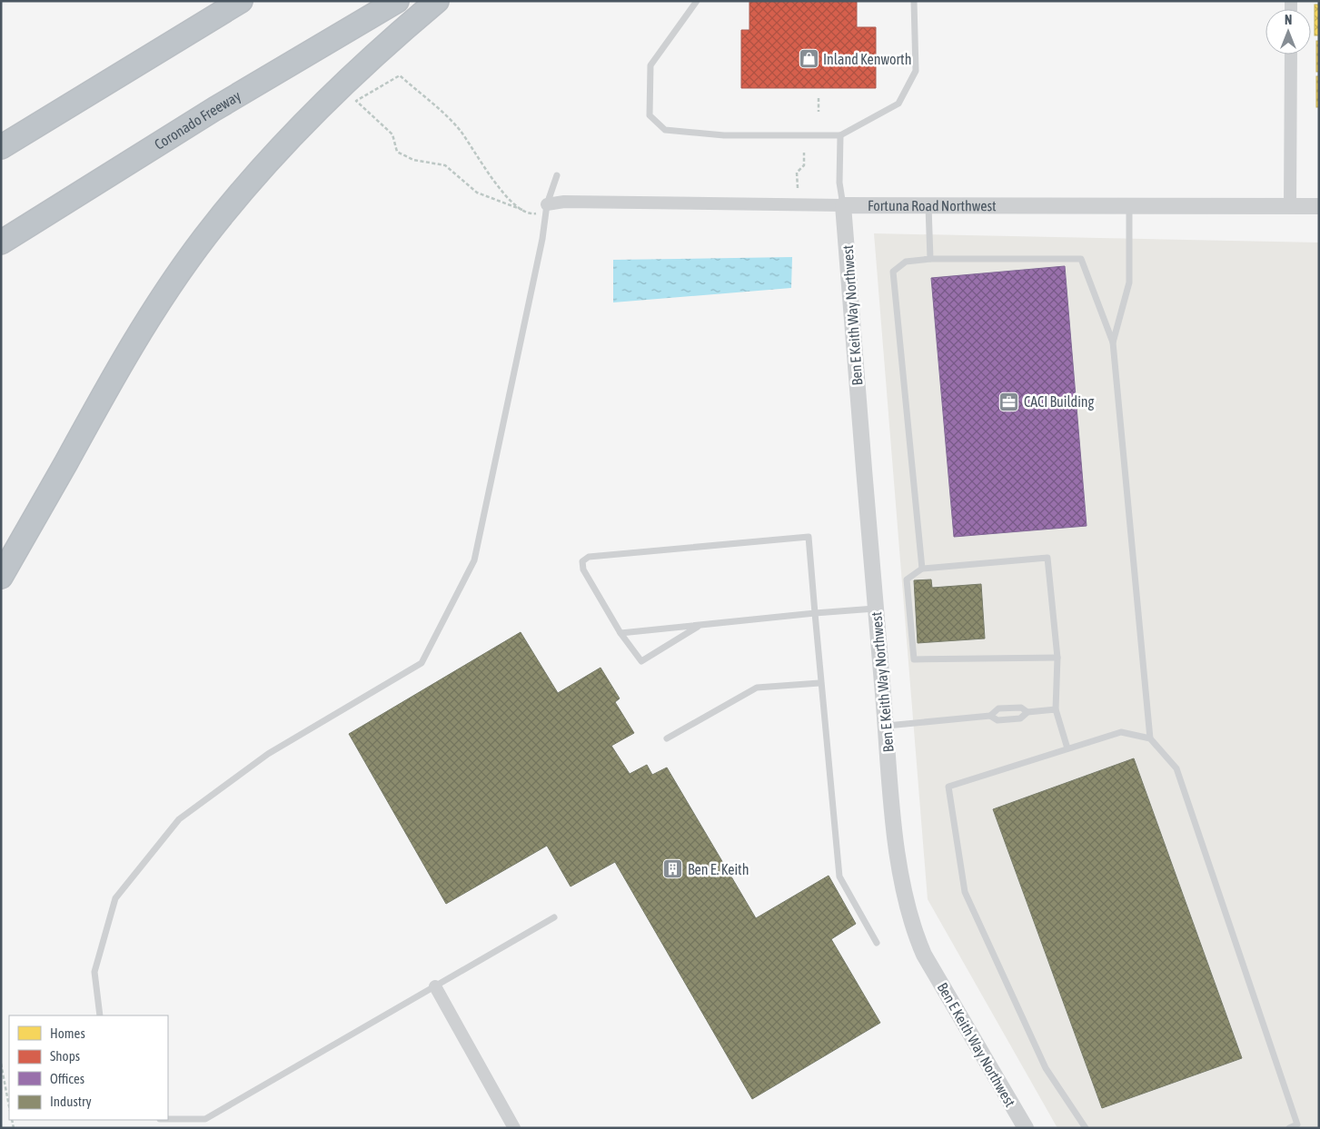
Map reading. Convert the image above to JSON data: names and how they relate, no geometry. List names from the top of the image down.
{
  "streets": {
    "highway": ["Coronado Freeway"],
    "street": ["Fortuna Road Northwest", "Ben E Keith Way Northwest"]
  },
  "crossings": [
    ["Fortuna Road Northwest", "Ben E Keith Way Northwest"]
  ],
  "places": {
    "shop": ["Inland Kenworth"],
    "office": ["CACI Building"],
    "building": ["Ben E. Keith"]
  },
  "legend": [
    "Homes",
    "Shops",
    "Offices",
    "Industry"
  ],
  "north": "top"
}
